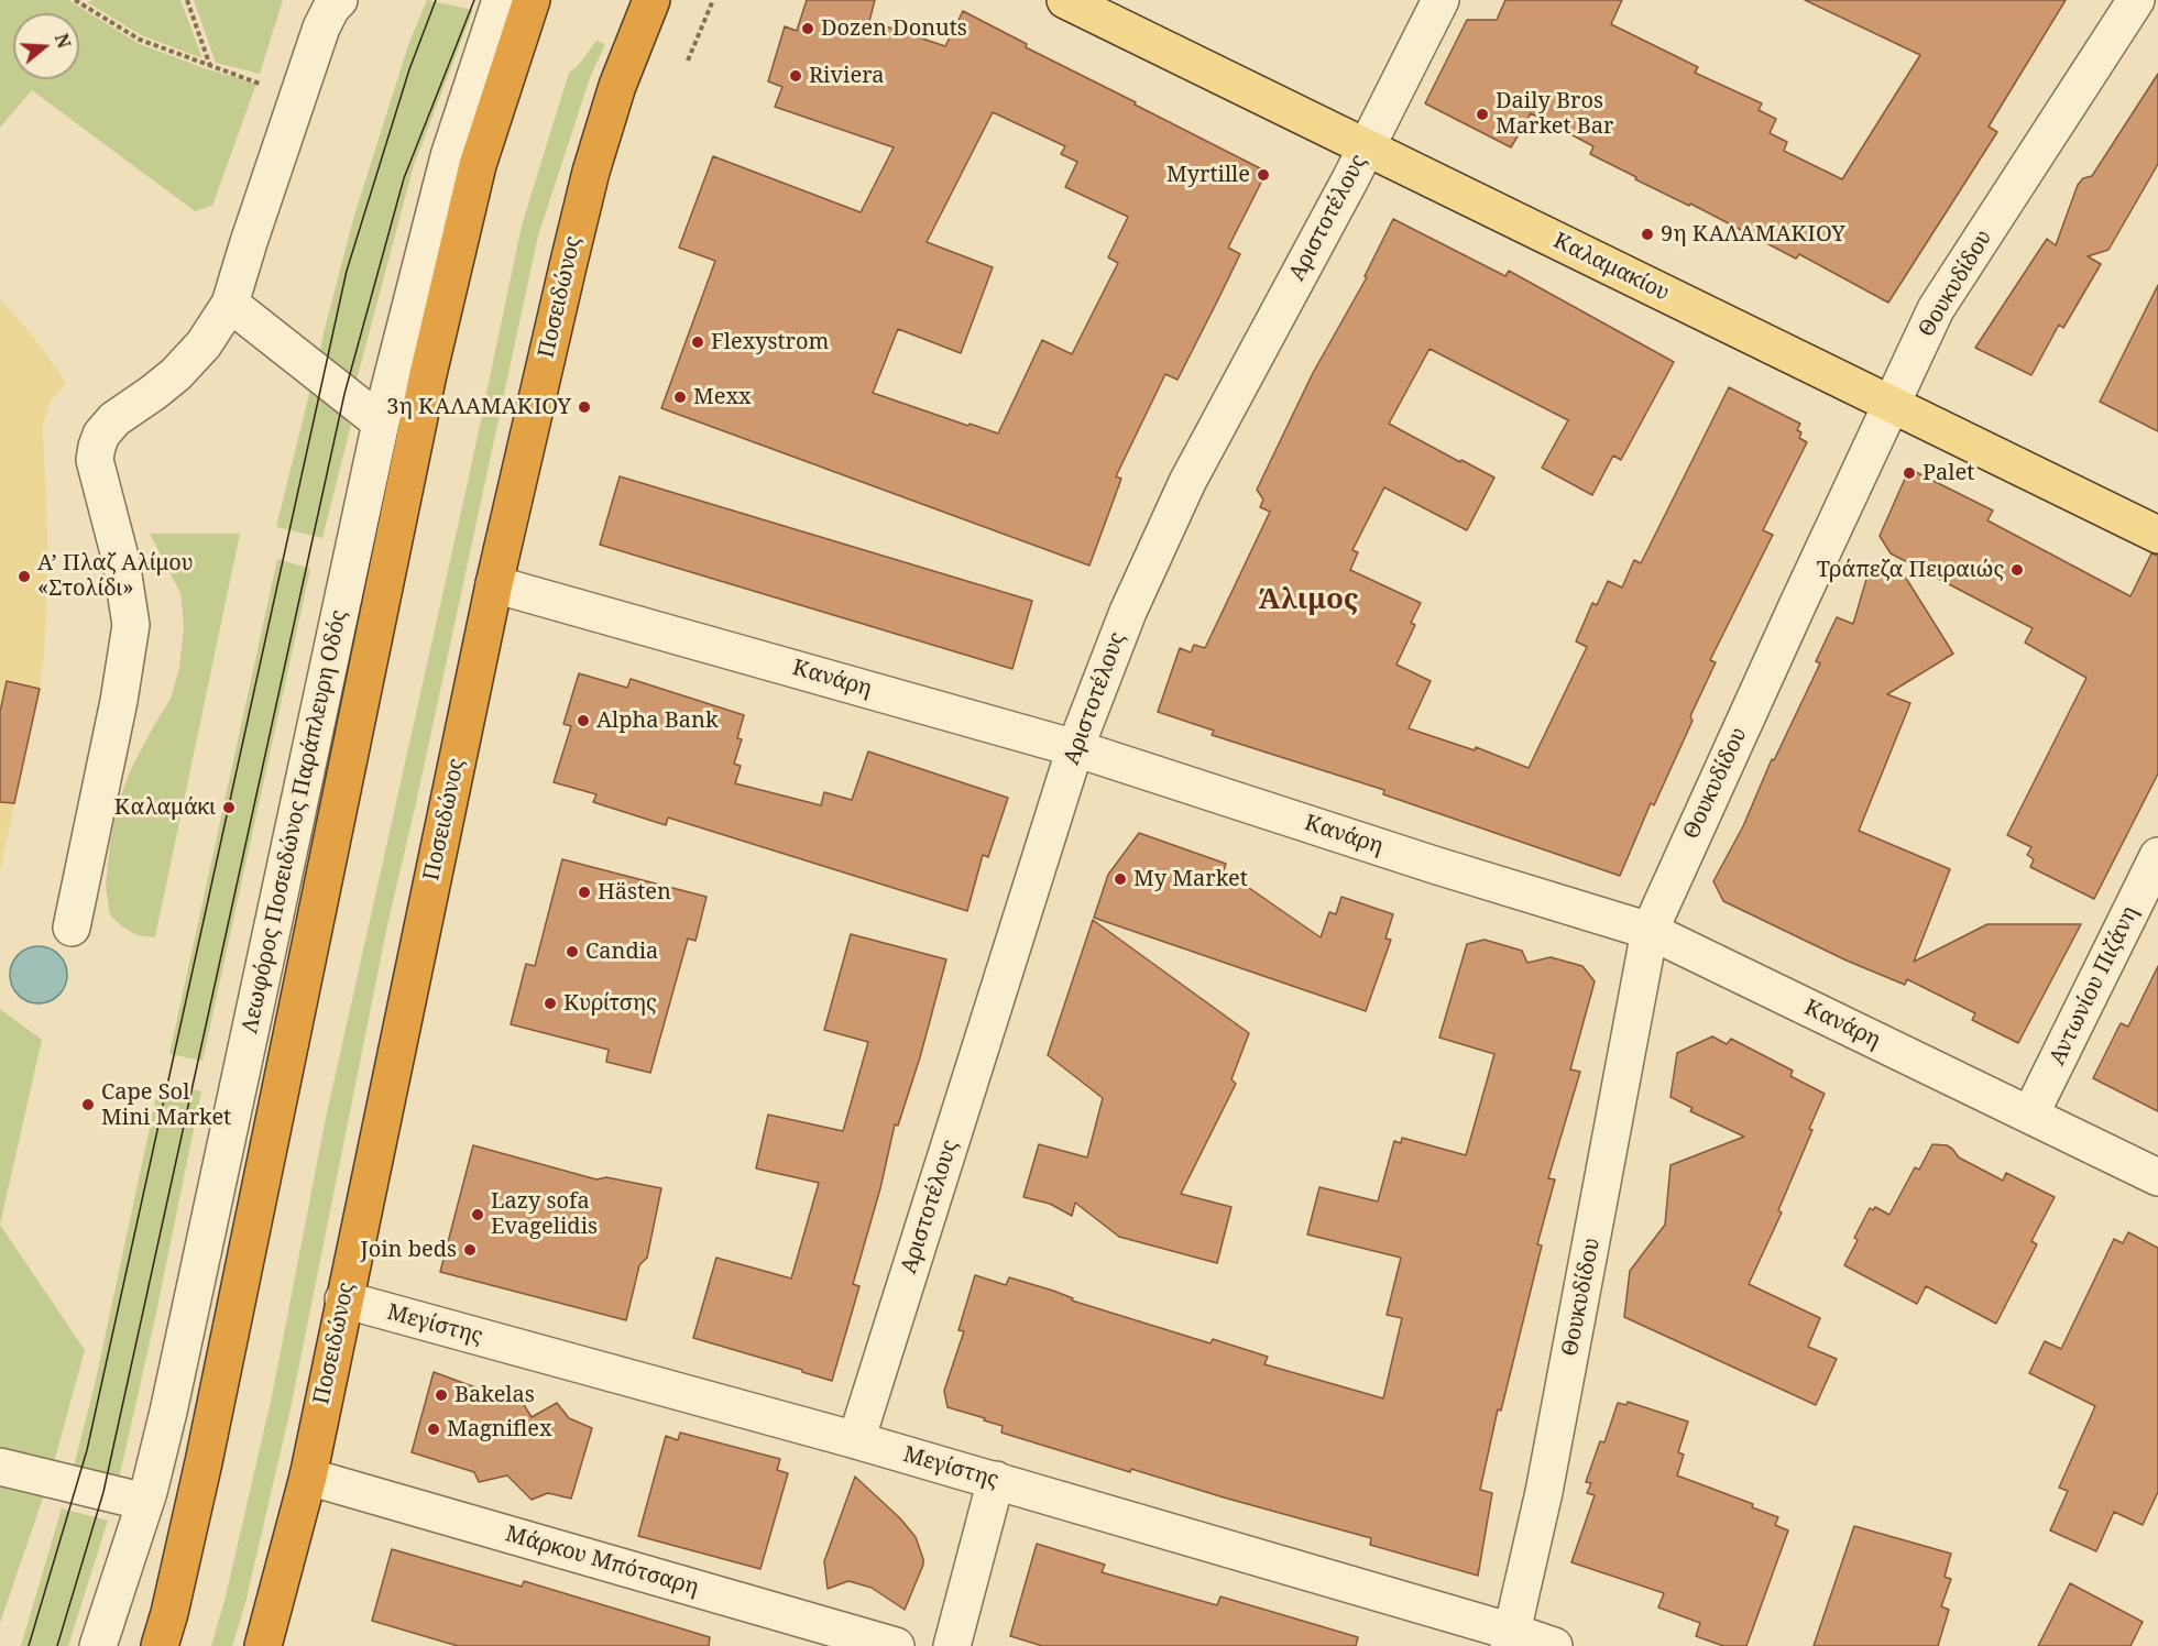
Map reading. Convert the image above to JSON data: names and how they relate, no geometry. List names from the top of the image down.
{
  "streets": {
    "highway": ["Ποσειδώνος"],
    "main road": ["Καλαμακίου"],
    "street": [
      "Αριστοτέλους",
      "Θουκυδίδου",
      "Κανάρη",
      "Λεωφόρος Ποσειδώνος Παράπλευρη Οδός",
      "Αντωνίου Πιζάνη",
      "Μεγίστης",
      "Μάρκου Μπότσαρη"
    ]
  },
  "crossings": [
    ["Αριστοτέλους", "Καλαμακίου"],
    ["Αριστοτέλους", "Κανάρη"],
    ["Αριστοτέλους", "Μεγίστης"],
    ["Καλαμακίου", "Θουκυδίδου"],
    ["Θουκυδίδου", "Κανάρη"],
    ["Θουκυδίδου", "Μεγίστης"],
    ["Ποσειδώνος", "Κανάρη"],
    ["Ποσειδώνος", "Μεγίστης"],
    ["Ποσειδώνος", "Μάρκου Μπότσαρη"],
    ["Κανάρη", "Αντωνίου Πιζάνη"]
  ],
  "districts": ["Άλιμος"],
  "places": [
    "Dozen Donuts",
    "Riviera",
    "Daily Bros Market Bar",
    "Myrtille",
    "9η ΚΑΛΑΜΑΚΙΟΥ",
    "Flexystrom",
    "Mexx",
    "3η ΚΑΛΑΜΑΚΙΟΥ",
    "Palet",
    "Τράπεζα Πειραιώς",
    "Α’ Πλαζ Αλίμου «Στολίδι»",
    "Alpha Bank",
    "Καλαμάκι",
    "My Market",
    "Hästen",
    "Candia",
    "Κυρίτσης",
    "Cape Sol Mini Market",
    "Lazy sofa Evagelidis",
    "Join beds",
    "Bakelas",
    "Magniflex"
  ],
  "north": "right"
}
